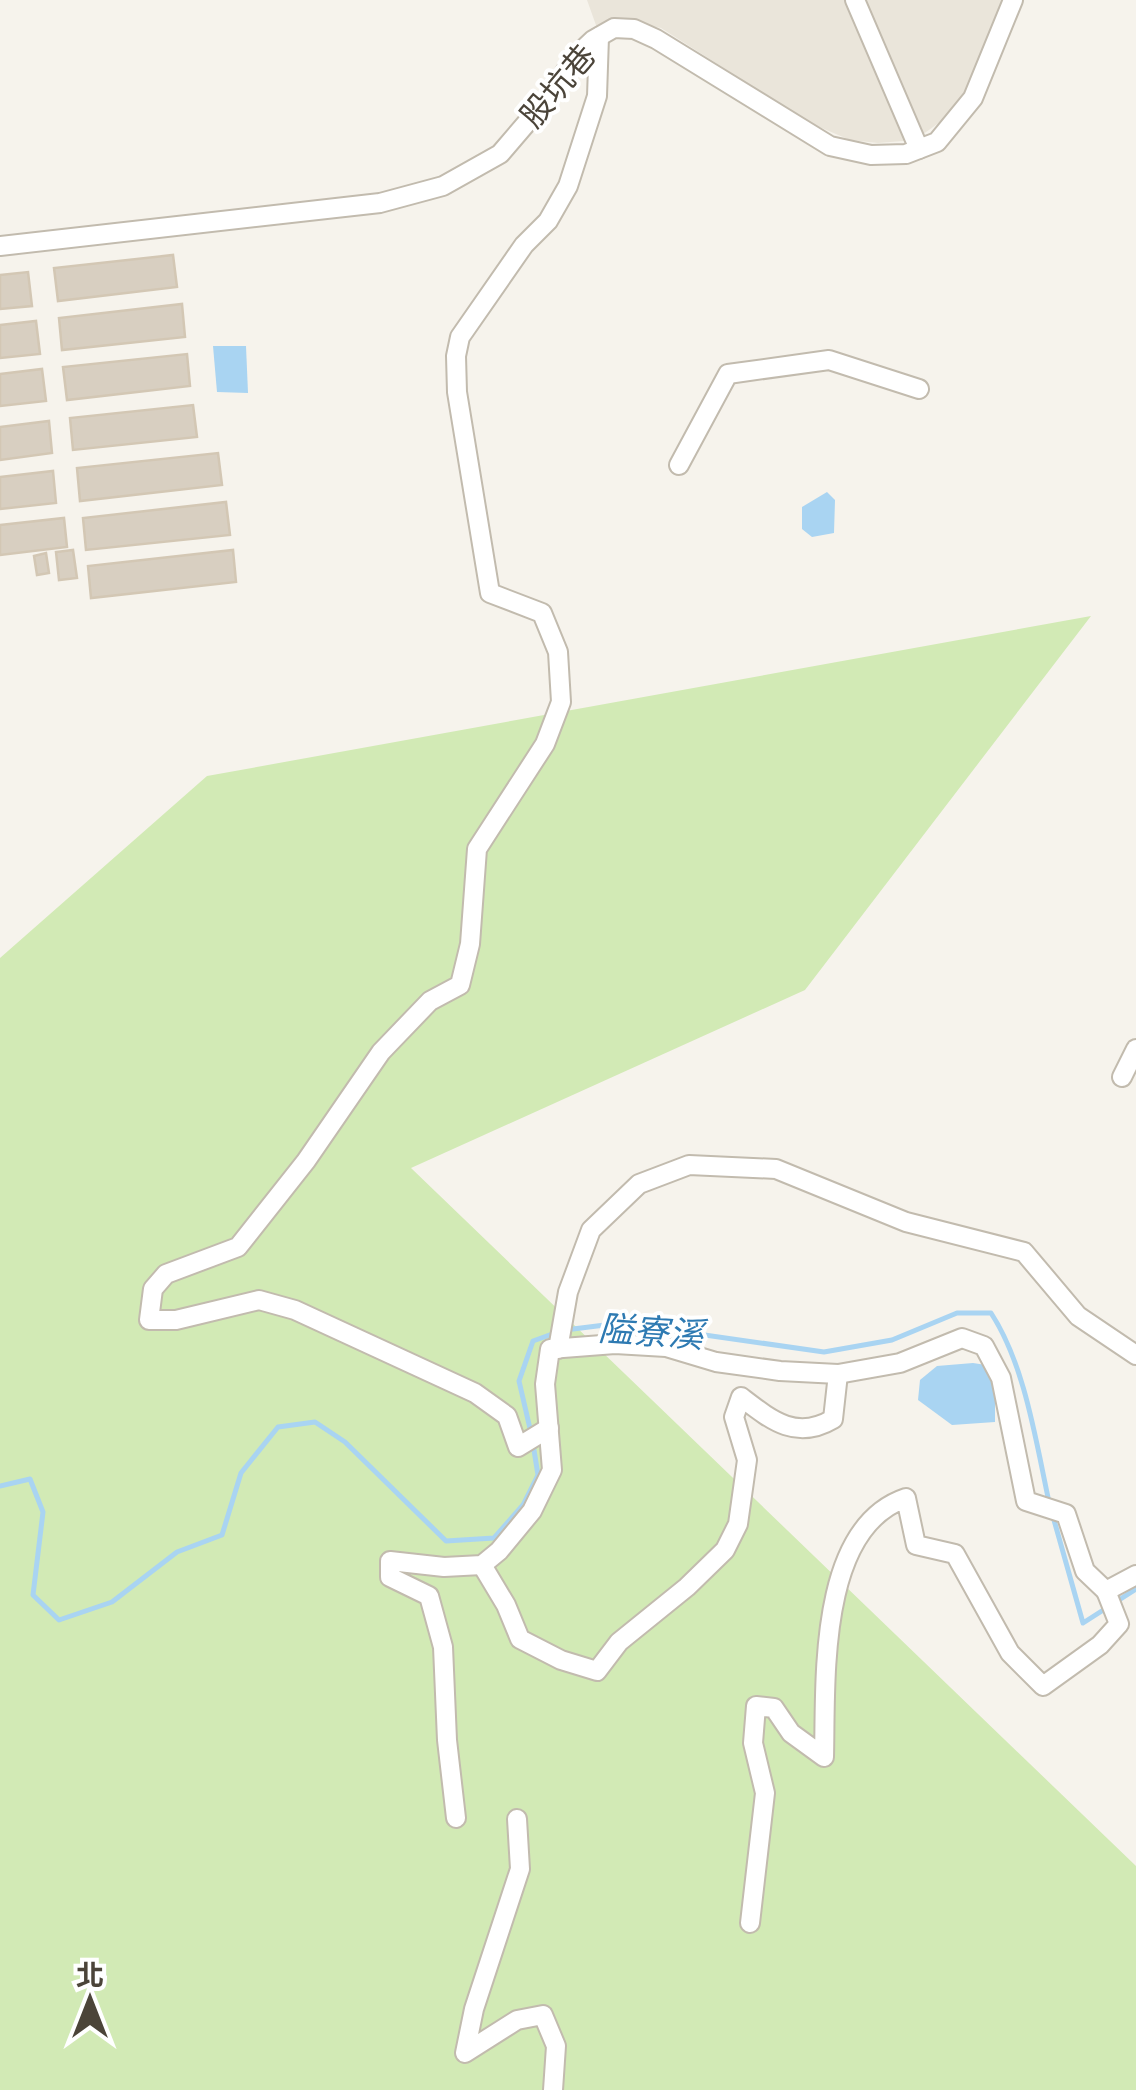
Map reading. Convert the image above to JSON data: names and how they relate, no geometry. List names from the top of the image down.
{
  "streets": {
    "street": ["股坑巷"]
  },
  "water": ["隘寮溪"],
  "north": "top"
}
